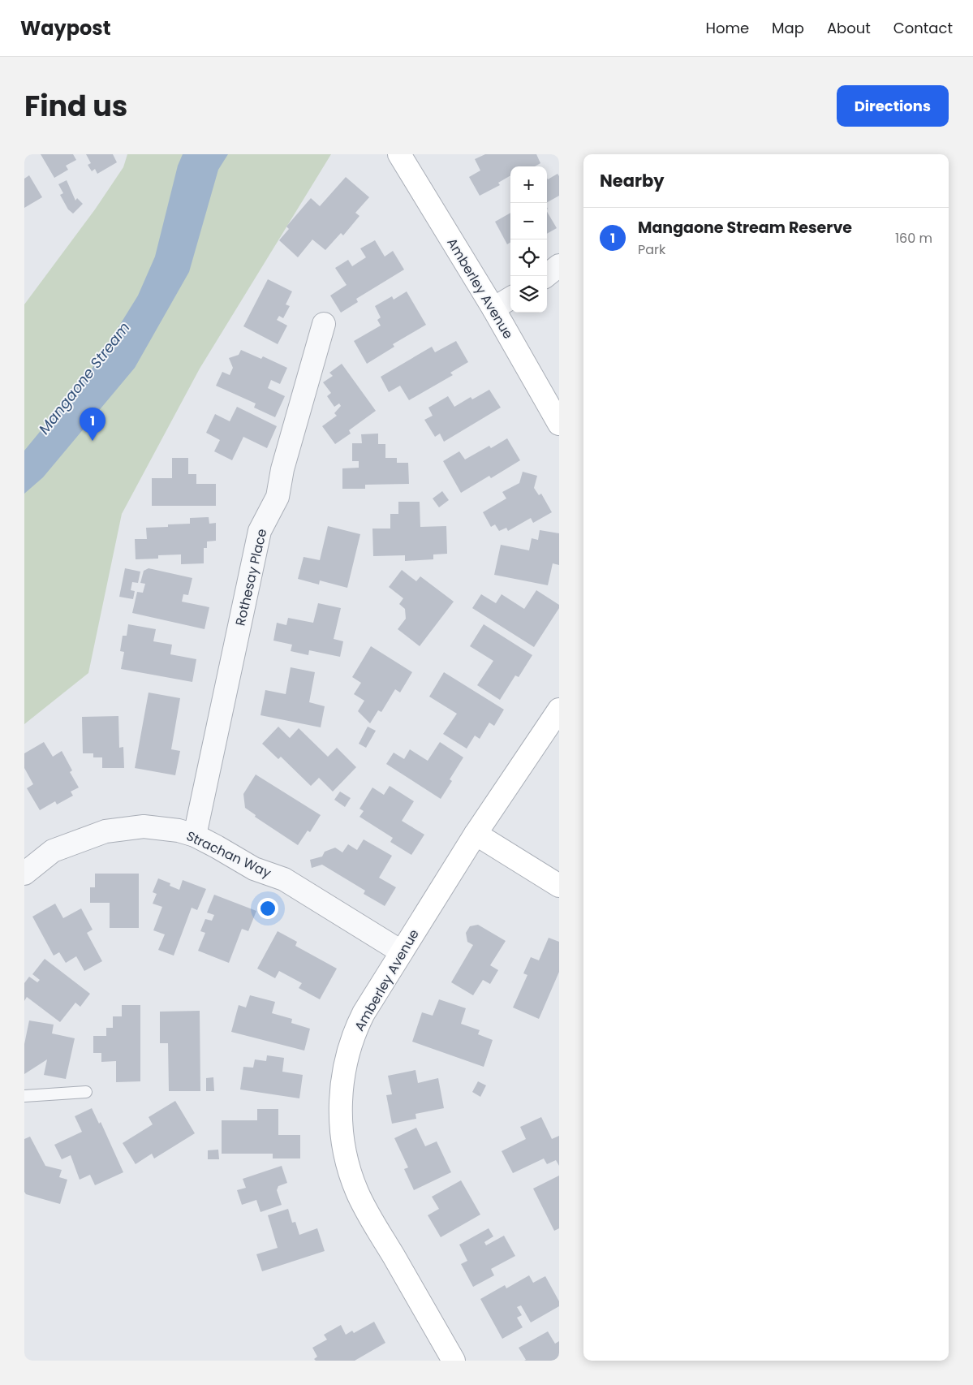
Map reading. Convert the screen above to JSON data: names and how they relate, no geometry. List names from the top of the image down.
{
  "streets": {
    "street": ["Amberley Avenue", "Rothesay Place", "Strachan Way"]
  },
  "crossings": [
    ["Amberley Avenue", "Strachan Way"],
    ["Rothesay Place", "Strachan Way"]
  ],
  "water": ["Mangaone Stream"],
  "page": {
    "header": "Waypost",
    "nav": [
      "Home",
      "Map",
      "About",
      "Contact"
    ],
    "title": "Find us",
    "buttons": "Directions",
    "heading": "Nearby",
    "map_buttons": ["+", "−"],
    "list": [
      {
        "mark": "1",
        "name": "Mangaone Stream Reserve",
        "note": "Park",
        "value": "160 m"
      }
    ],
    "pins": "1"
  }
}
